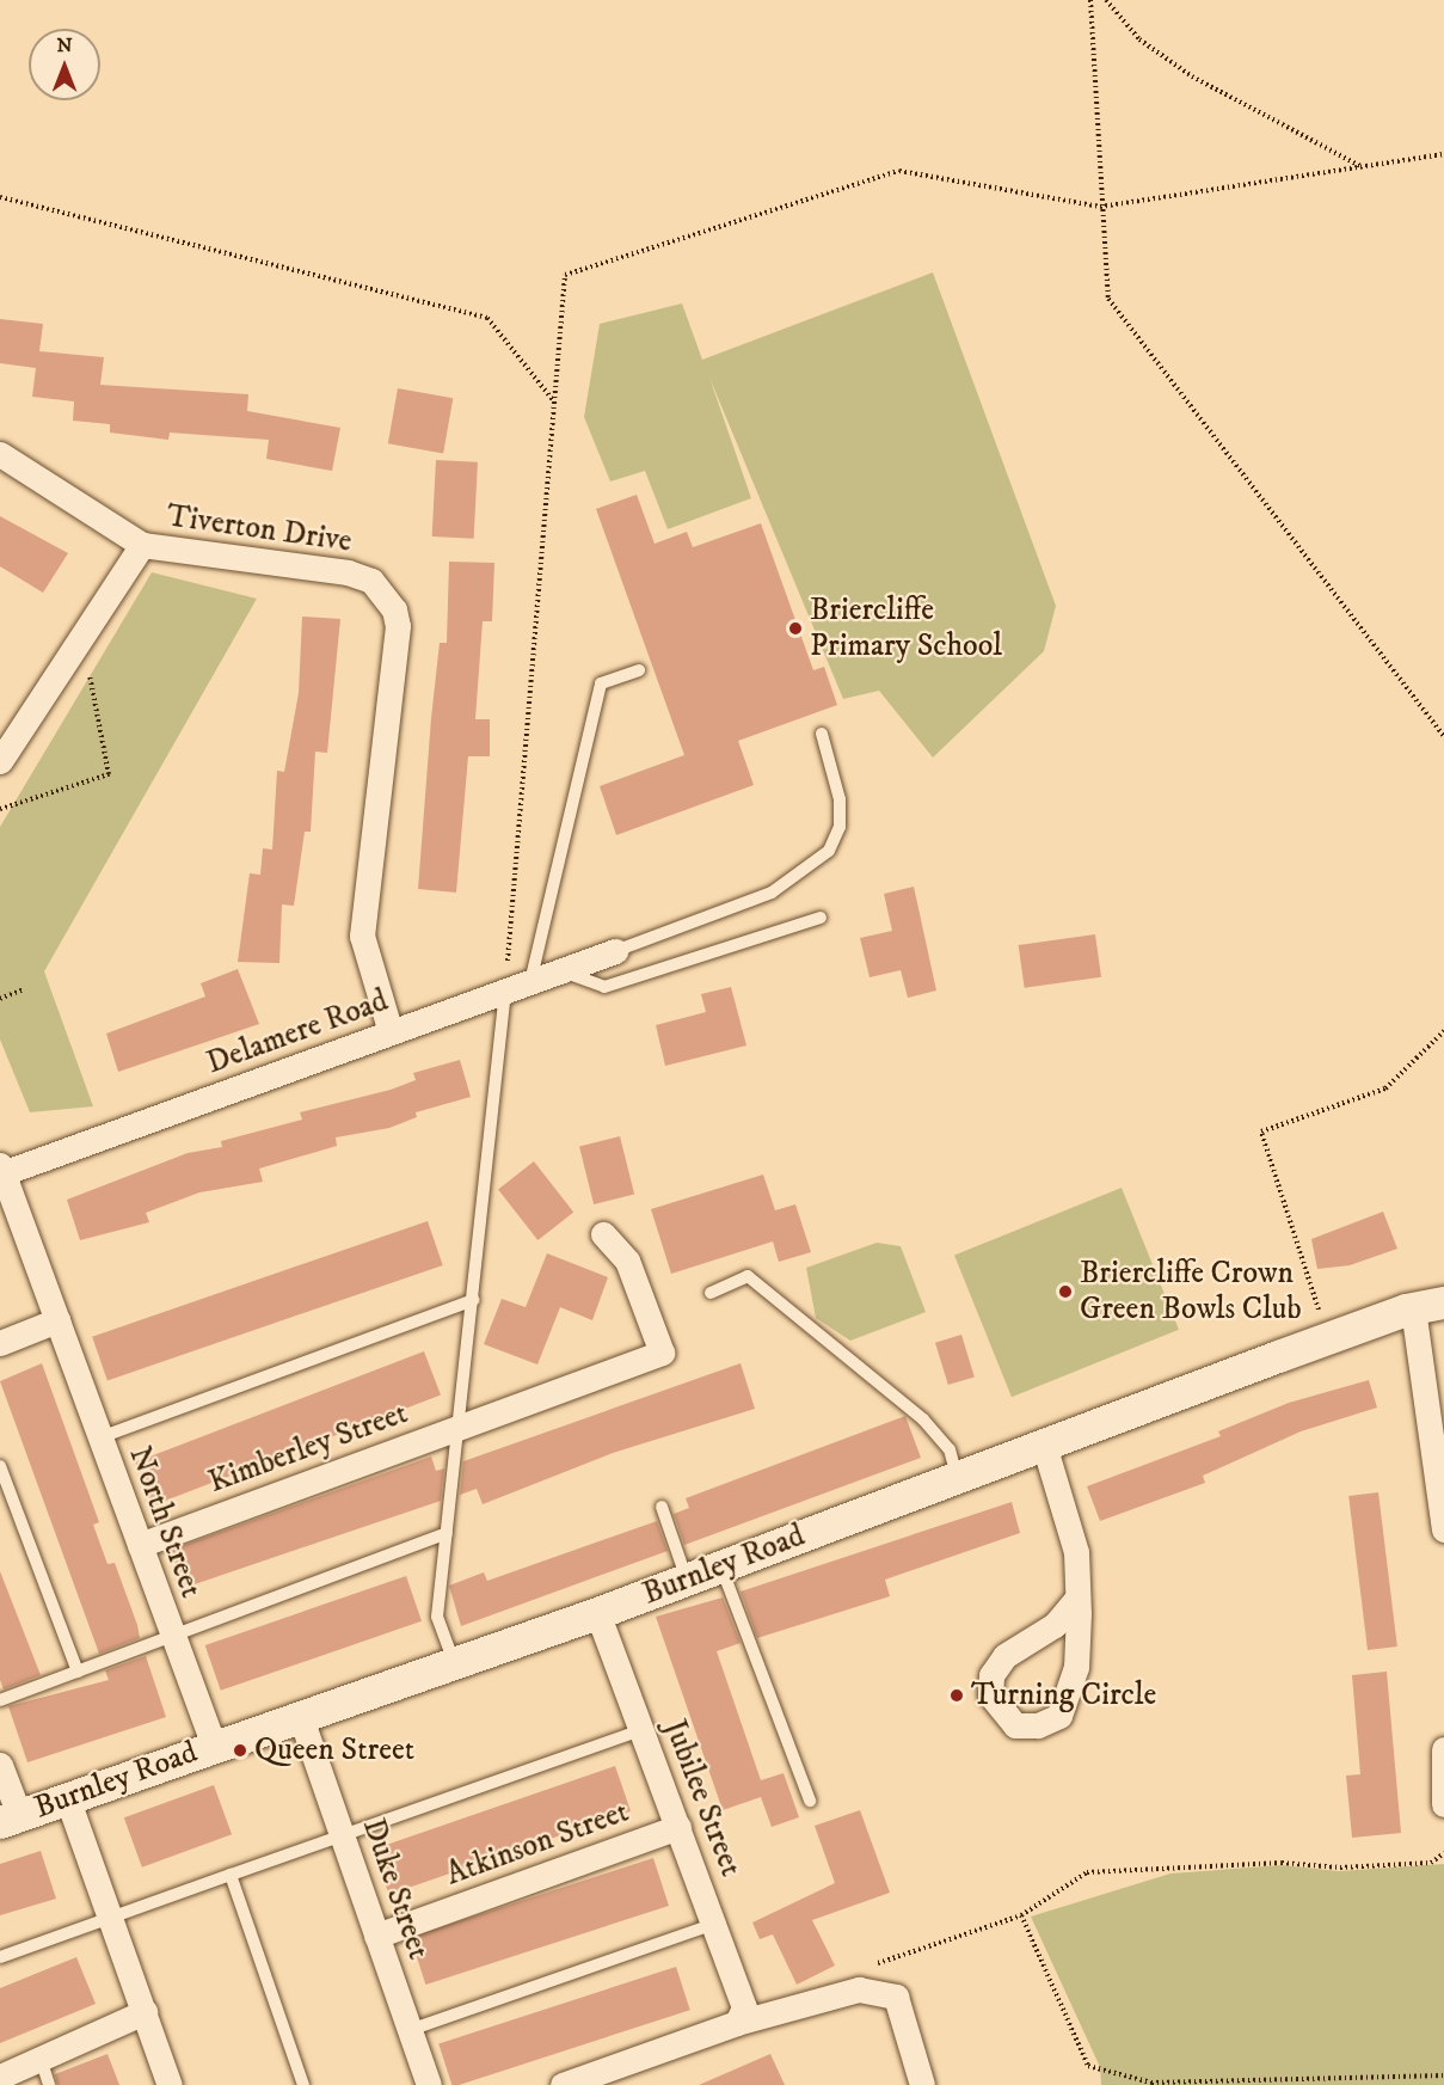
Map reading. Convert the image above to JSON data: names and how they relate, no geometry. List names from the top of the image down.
{
  "streets": {
    "street": [
      "Tiverton Drive",
      "Delamere Road",
      "Kimberley Street",
      "North Street",
      "Burnley Road",
      "Jubilee Street",
      "Atkinson Street",
      "Duke Street"
    ]
  },
  "crossings": [
    ["Tiverton Drive", "Delamere Road"],
    ["Delamere Road", "North Street"],
    ["Kimberley Street", "North Street"],
    ["North Street", "Burnley Road"],
    ["Burnley Road", "Jubilee Street"],
    ["Burnley Road", "Duke Street"],
    ["Jubilee Street", "Atkinson Street"],
    ["Atkinson Street", "Duke Street"]
  ],
  "places": [
    "Briercliffe Primary School",
    "Briercliffe Crown Green Bowls Club",
    "Turning Circle",
    "Queen Street"
  ],
  "north": "top"
}
